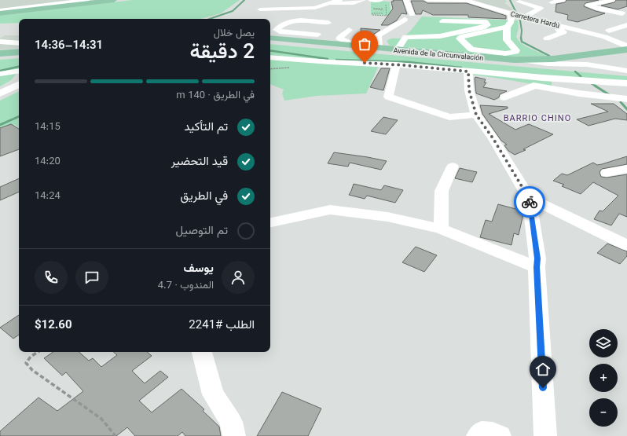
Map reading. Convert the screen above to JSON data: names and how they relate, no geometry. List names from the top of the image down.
{
  "streets": {
    "main road": ["Avenida de la Circunvalación"],
    "street": ["Carretera Hardú"]
  },
  "crossings": [
    ["Carretera Hardú", "Avenida de la Circunvalación"]
  ],
  "districts": ["BARRIO CHINO"],
  "page": {
    "heading": ["2 دقيقة", "يصل خلال", "14:31–14:36"],
    "panel": [
      "يوسف",
      "المندوب · 4.7",
      "الطلب #2241",
      "$12.60"
    ],
    "bar": "في الطريق · 140 m",
    "list": [
      ["تم التأكيد", "14:15"],
      ["قيد التحضير", "14:20"],
      ["في الطريق", "14:24"],
      "تم التوصيل"
    ],
    "map_buttons": ["+", "−"]
  }
}
